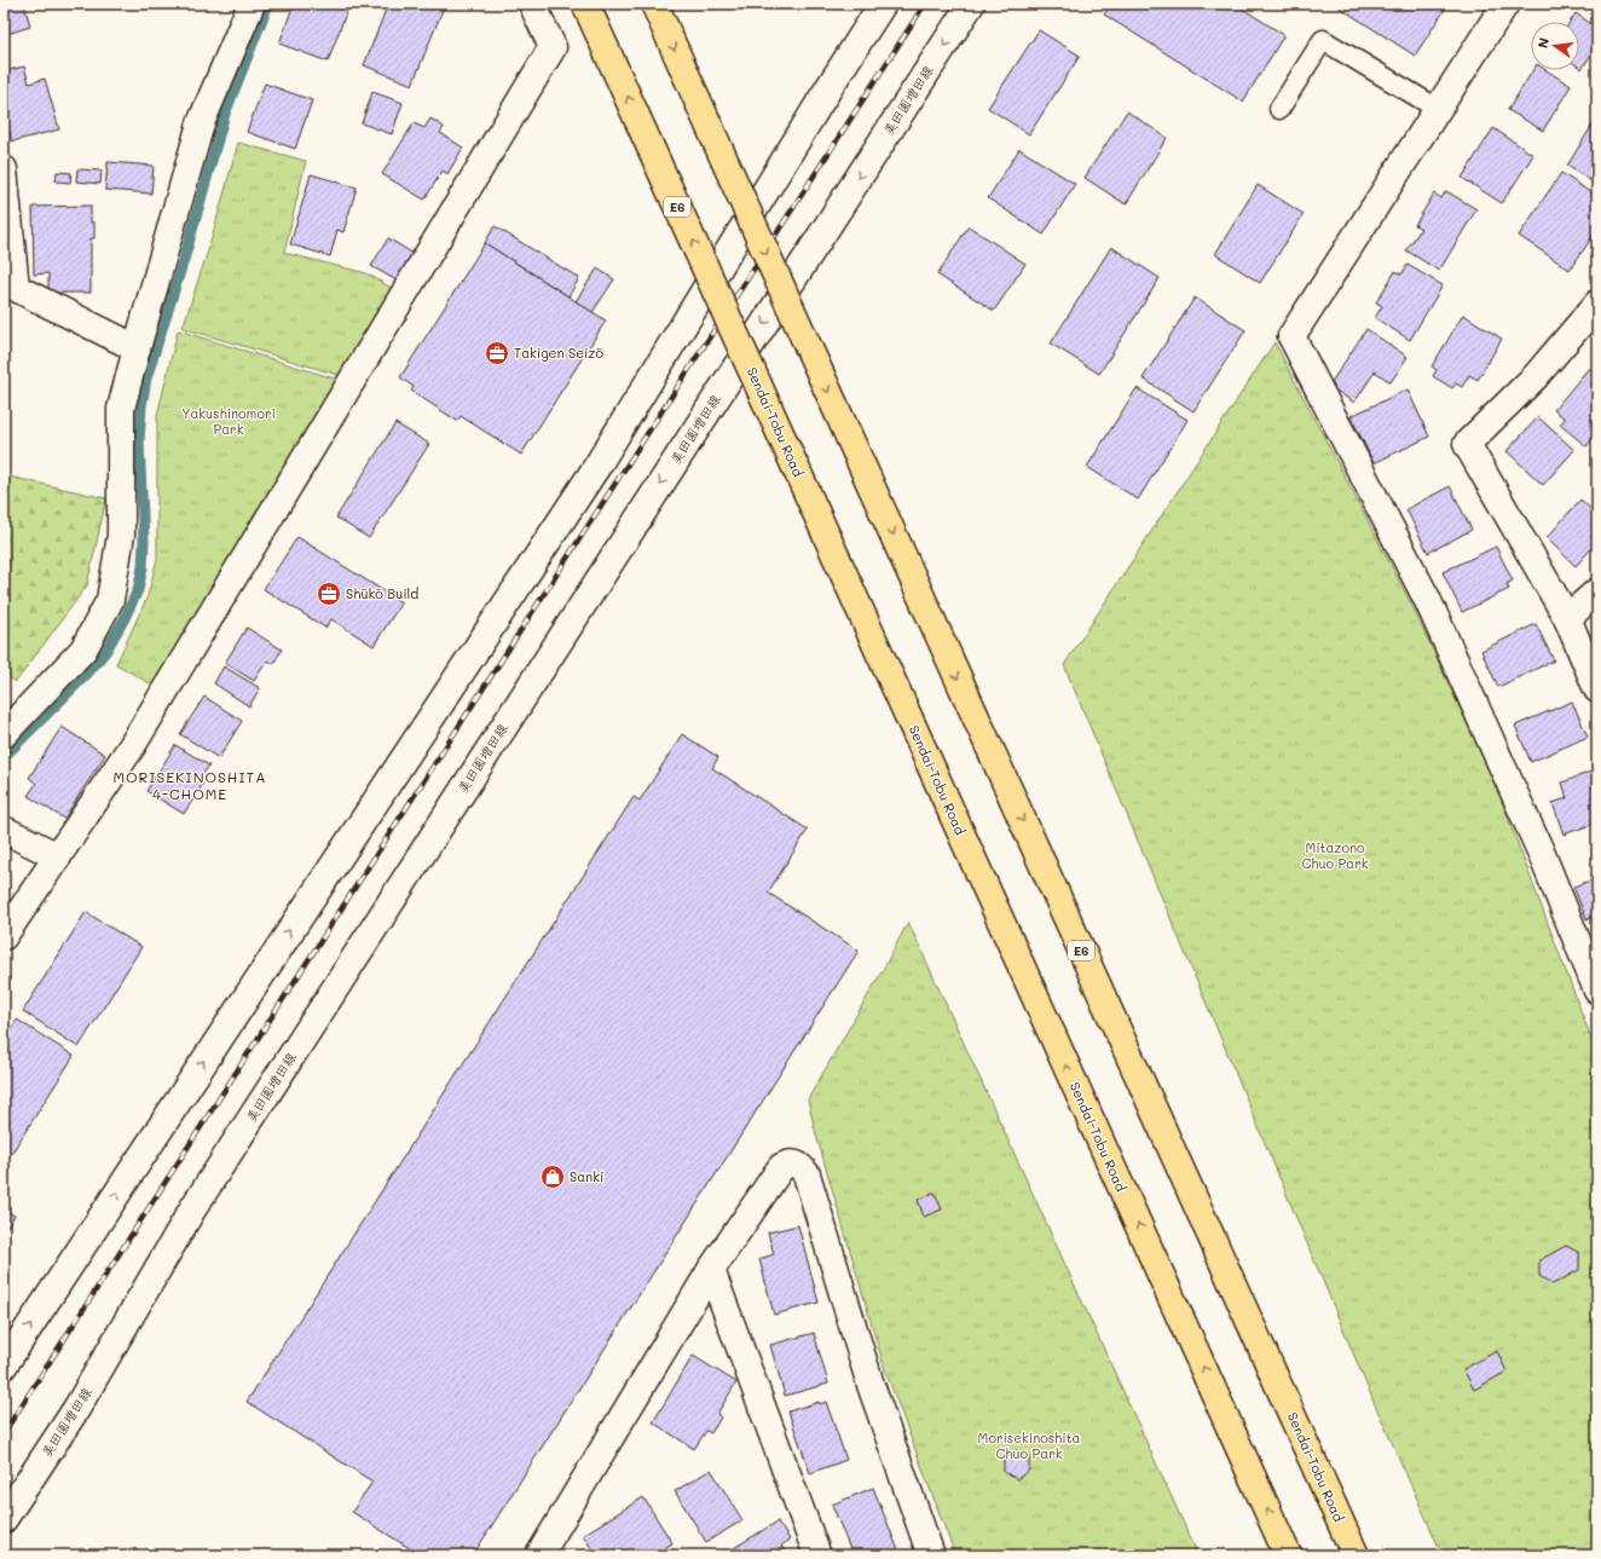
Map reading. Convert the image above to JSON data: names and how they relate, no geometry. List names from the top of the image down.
{
  "streets": {
    "highway": ["E6", "Sendai-Tobu Road"],
    "street": ["美田園増田線"]
  },
  "districts": ["MORISEKINOSHITA 4-CHOME"],
  "parks": ["Yakushinomori Park", "Mitazono Chuo Park", "Morisekinoshita Chuo Park"],
  "places": {
    "office": ["Takigen Seizō", "Shūkō Build"],
    "shop": ["Sanki"]
  },
  "north": "left"
}
